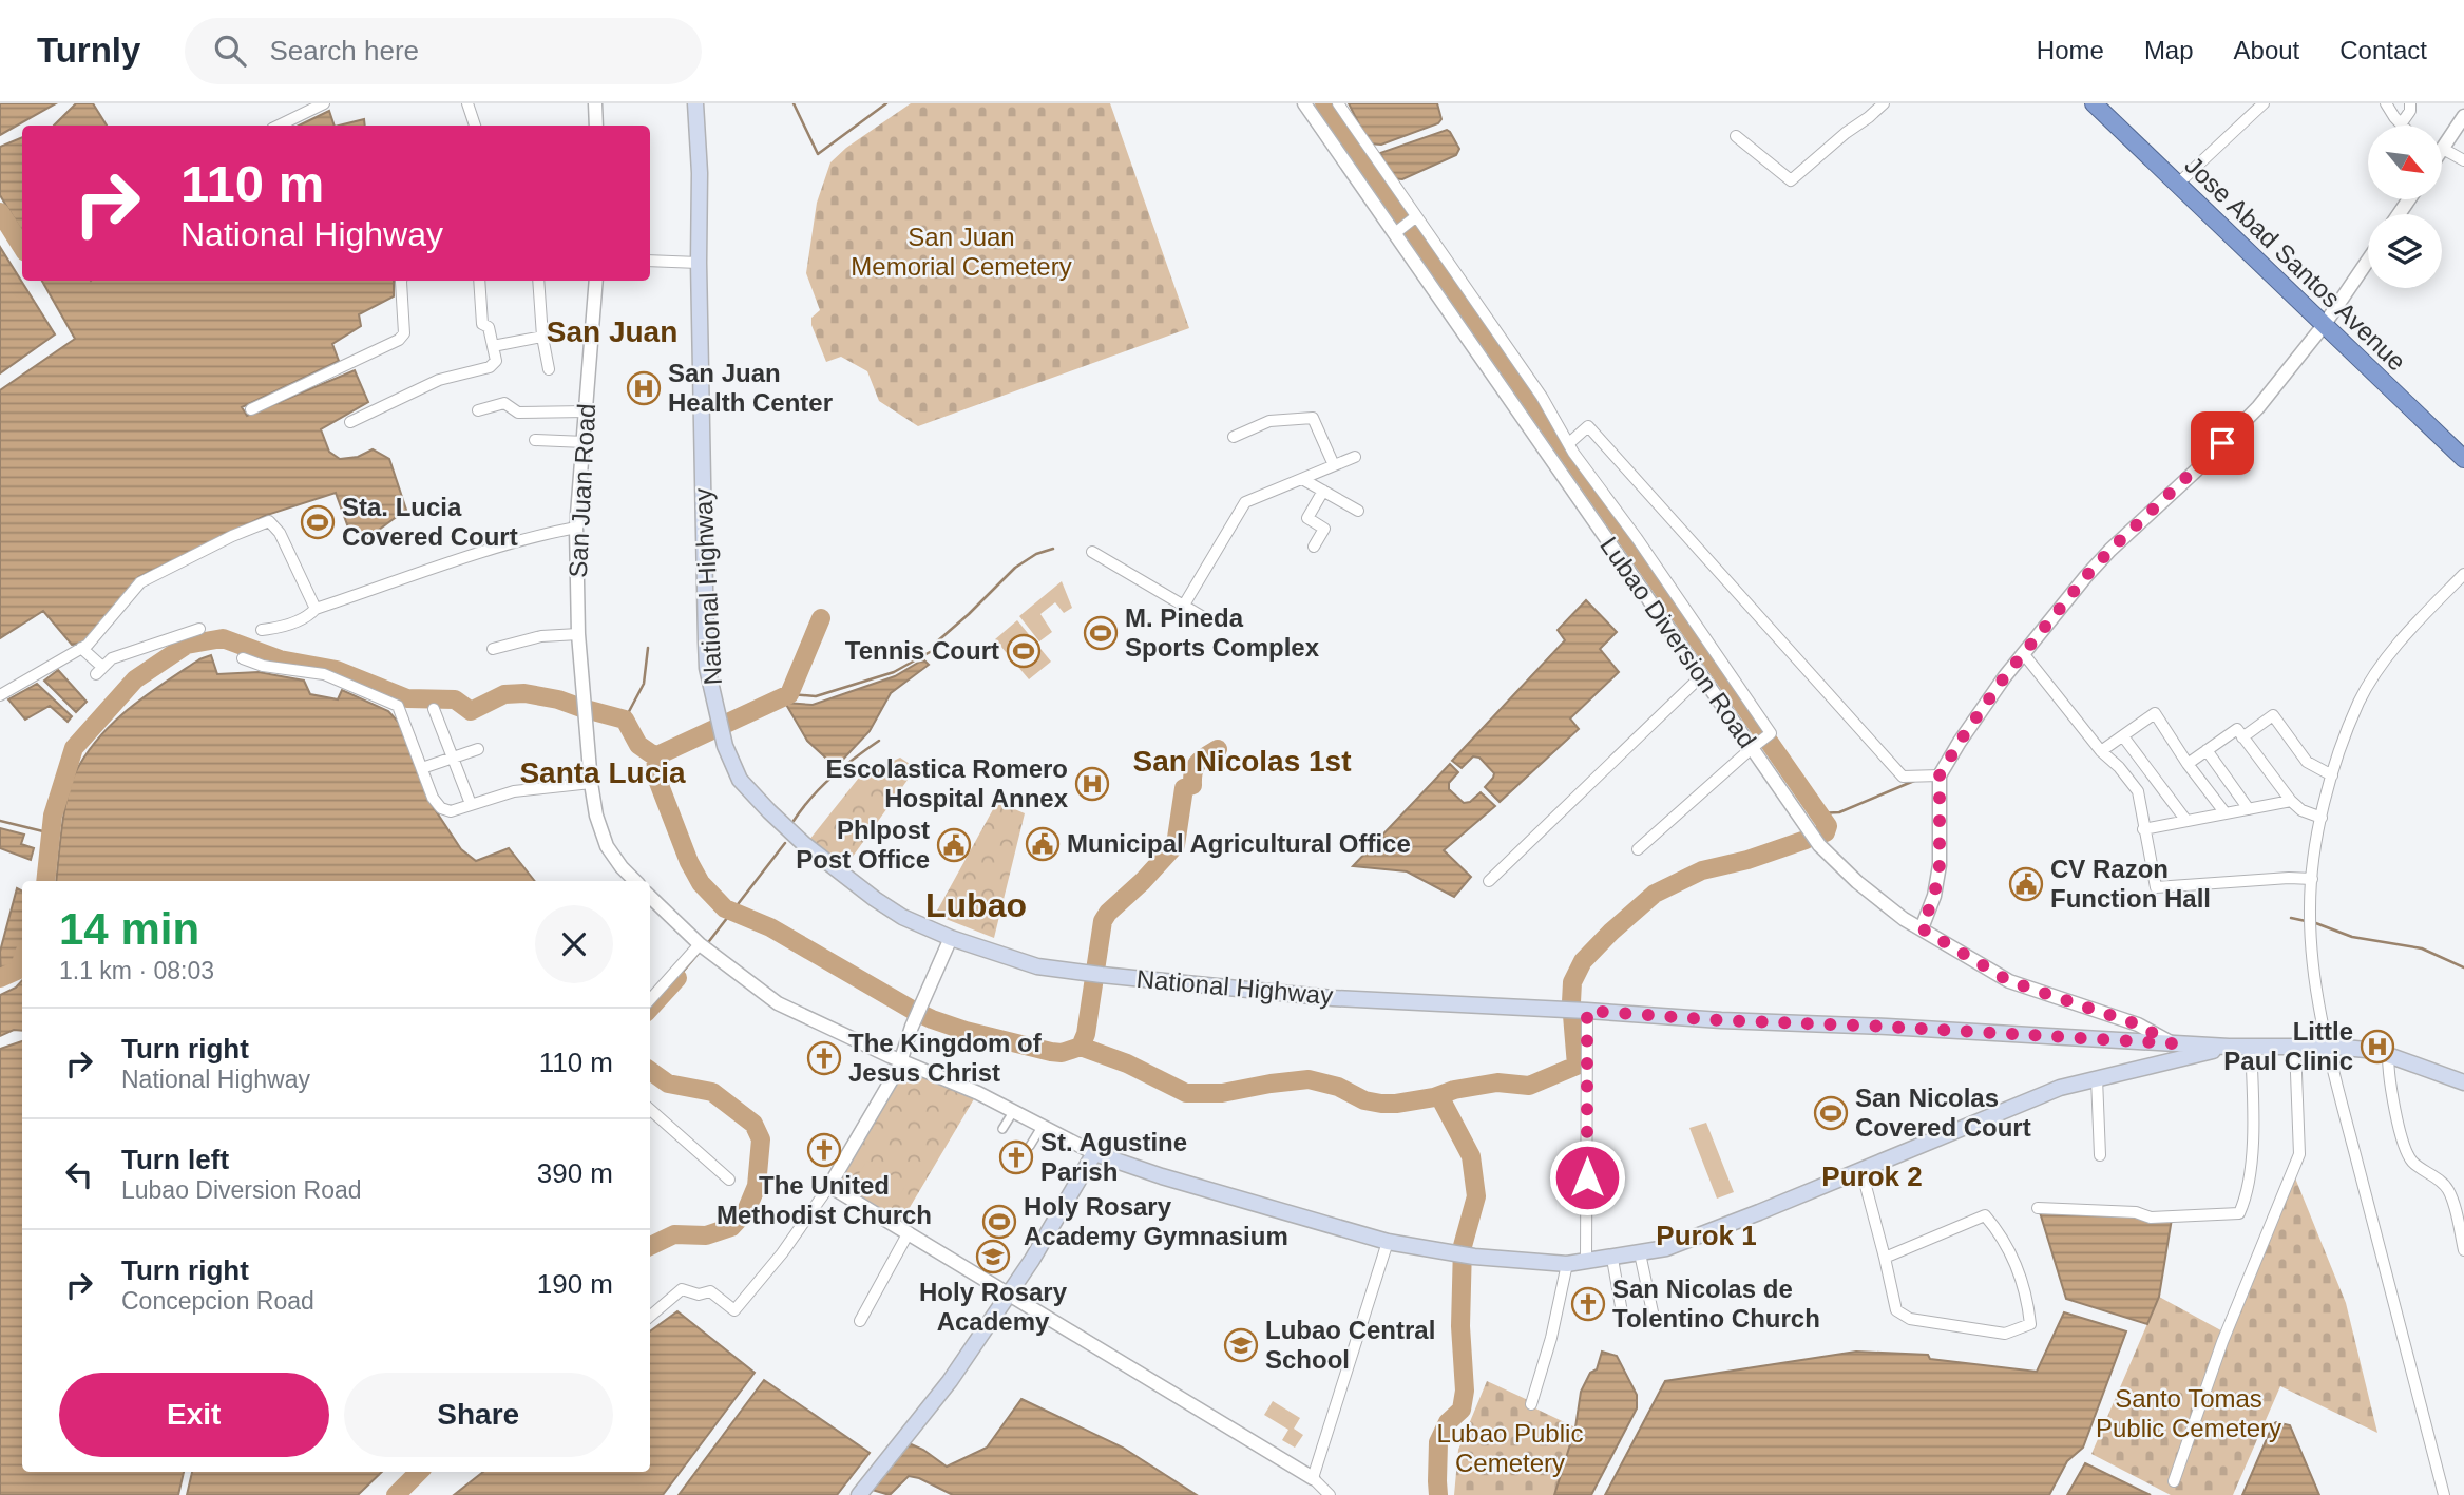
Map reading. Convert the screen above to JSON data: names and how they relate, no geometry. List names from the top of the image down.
{
  "streets": {
    "highway": ["Jose Abad Santos Avenue"],
    "main road": ["National Highway"],
    "street": ["San Juan Road", "Lubao Diversion Road"]
  },
  "crossings": [
    ["National Highway", "Lubao Diversion Road"]
  ],
  "districts": [
    "San Juan",
    "San Nicolas 1st",
    "Santa Lucia",
    "Lubao",
    "Purok 2",
    "Purok 1"
  ],
  "parks": ["San Juan Memorial Cemetery", "Santo Tomas Public Cemetery", "Lubao Public Cemetery"],
  "places": {
    "hospital": ["San Juan Health Center", "Escolastica Romero Hospital Annex", "Little Paul Clinic"],
    "sports": [
      "Sta. Lucia Covered Court",
      "M. Pineda Sports Complex",
      "Tennis Court",
      "San Nicolas Covered Court",
      "Holy Rosary Academy Gymnasium"
    ],
    "public building": ["Municipal Agricultural Office", "Phlpost Post Office", "CV Razon Function Hall"],
    "church": [
      "The Kingdom of Jesus Christ",
      "The United Methodist Church",
      "St. Agustine Parish",
      "San Nicolas de Tolentino Church"
    ],
    "school or university": ["Holy Rosary Academy", "Lubao Central School"]
  },
  "north": "bottom right",
  "page": {
    "header": "Turnly",
    "search": "Search here",
    "nav": [
      "Home",
      "Map",
      "About",
      "Contact"
    ],
    "turn": ["110 m", "National Highway"],
    "heading": ["14 min", "1.1 km · 08:03"],
    "list": [
      {
        "name": "Turn right",
        "note": "National Highway",
        "value": "110 m"
      },
      {
        "name": "Turn left",
        "note": "Lubao Diversion Road",
        "value": "390 m"
      },
      {
        "name": "Turn right",
        "note": "Concepcion Road",
        "value": "190 m"
      }
    ],
    "buttons": ["Exit", "Share"]
  }
}
